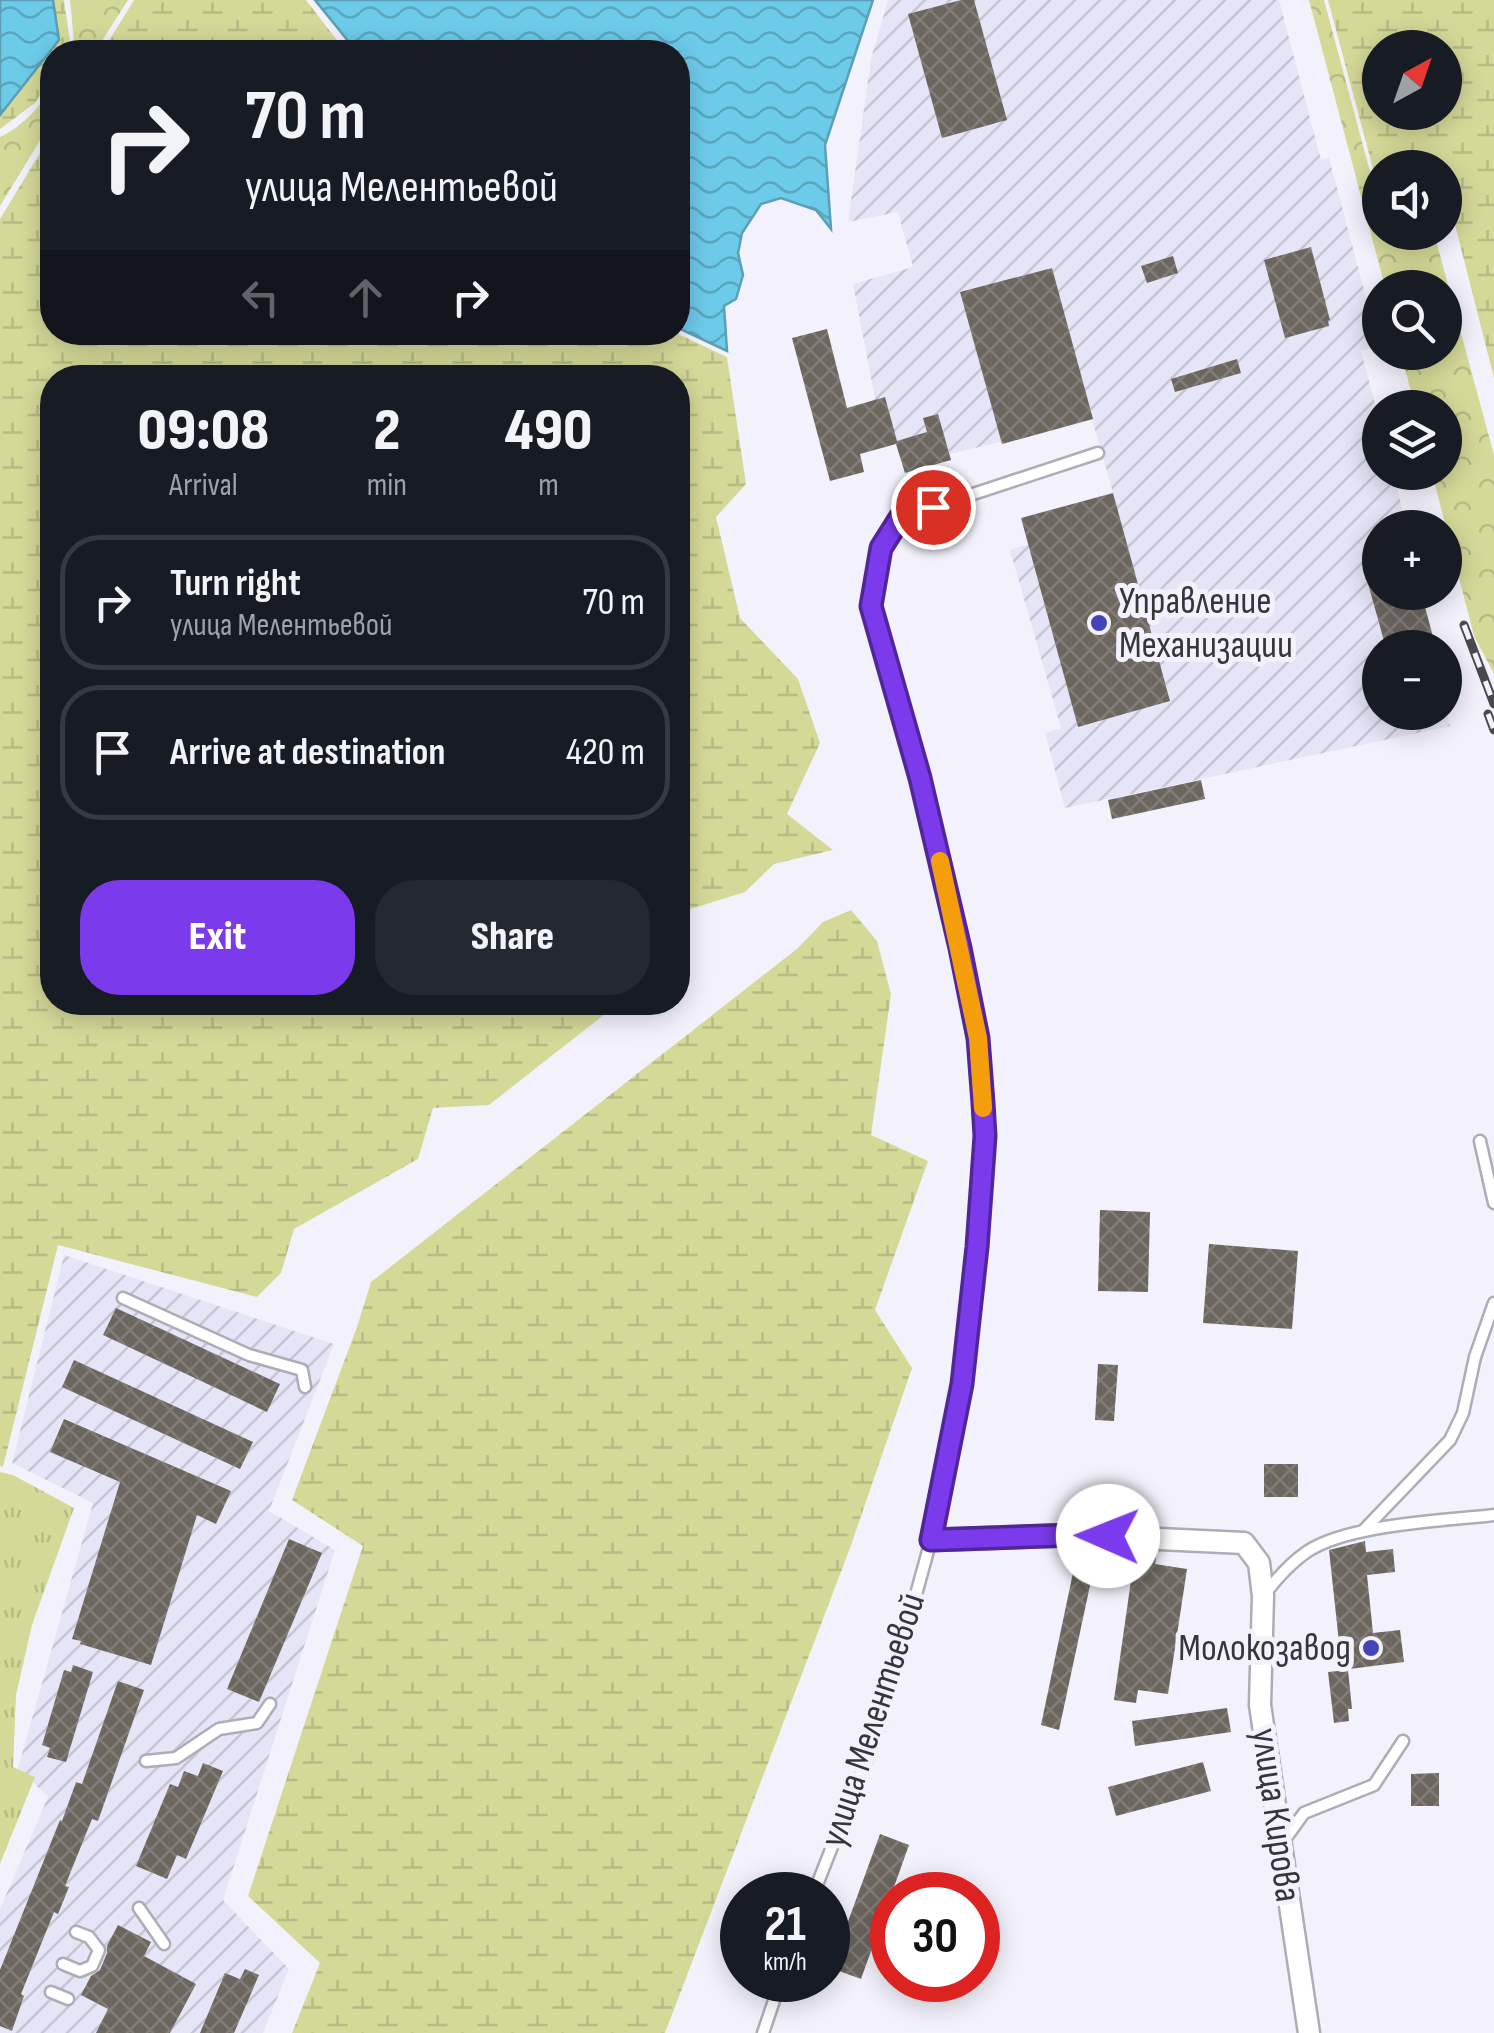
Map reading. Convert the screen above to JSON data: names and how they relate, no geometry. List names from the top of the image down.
{
  "streets": {
    "street": ["улица Кирова"],
    "lane": ["улица Мелентьевой"]
  },
  "crossings": [
    ["улица Мелентьевой", "улица Кирова"]
  ],
  "places": ["Управление Механизации", "Молокозавод"],
  "north": "top right",
  "page": {
    "map_buttons": ["+", "−"],
    "turn": ["70 m", "улица Мелентьевой"],
    "eta": [
      "09:08",
      "Arrival",
      "2",
      "min",
      "490",
      "m"
    ],
    "list": [
      {
        "name": "Turn right",
        "note": "улица Мелентьевой",
        "value": "70 m"
      },
      {
        "name": "Arrive at destination",
        "value": "420 m"
      }
    ],
    "buttons": ["Exit", "Share"],
    "speed": "21 km/h",
    "limit": "30"
  }
}
